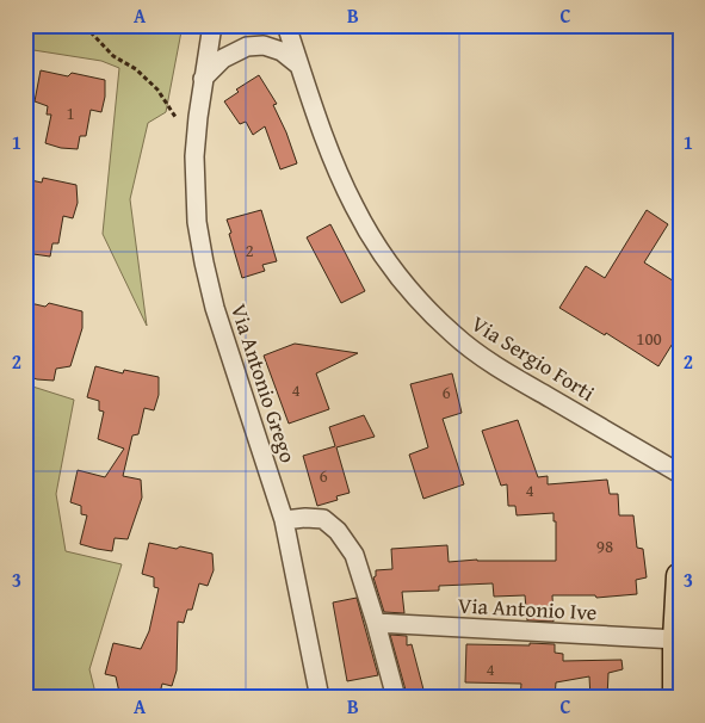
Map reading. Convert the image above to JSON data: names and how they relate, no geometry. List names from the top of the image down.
{
  "streets": {
    "street": ["Via Sergio Forti", "Via Antonio Grego", "Via Antonio Ive"]
  },
  "house_numbers": [
    "1",
    "2",
    "100",
    "4",
    "6",
    "6",
    "4",
    "98",
    "4"
  ],
  "grid": {
    "columns": ["A", "B", "C"],
    "rows": ["1", "2", "3"]
  }
}
